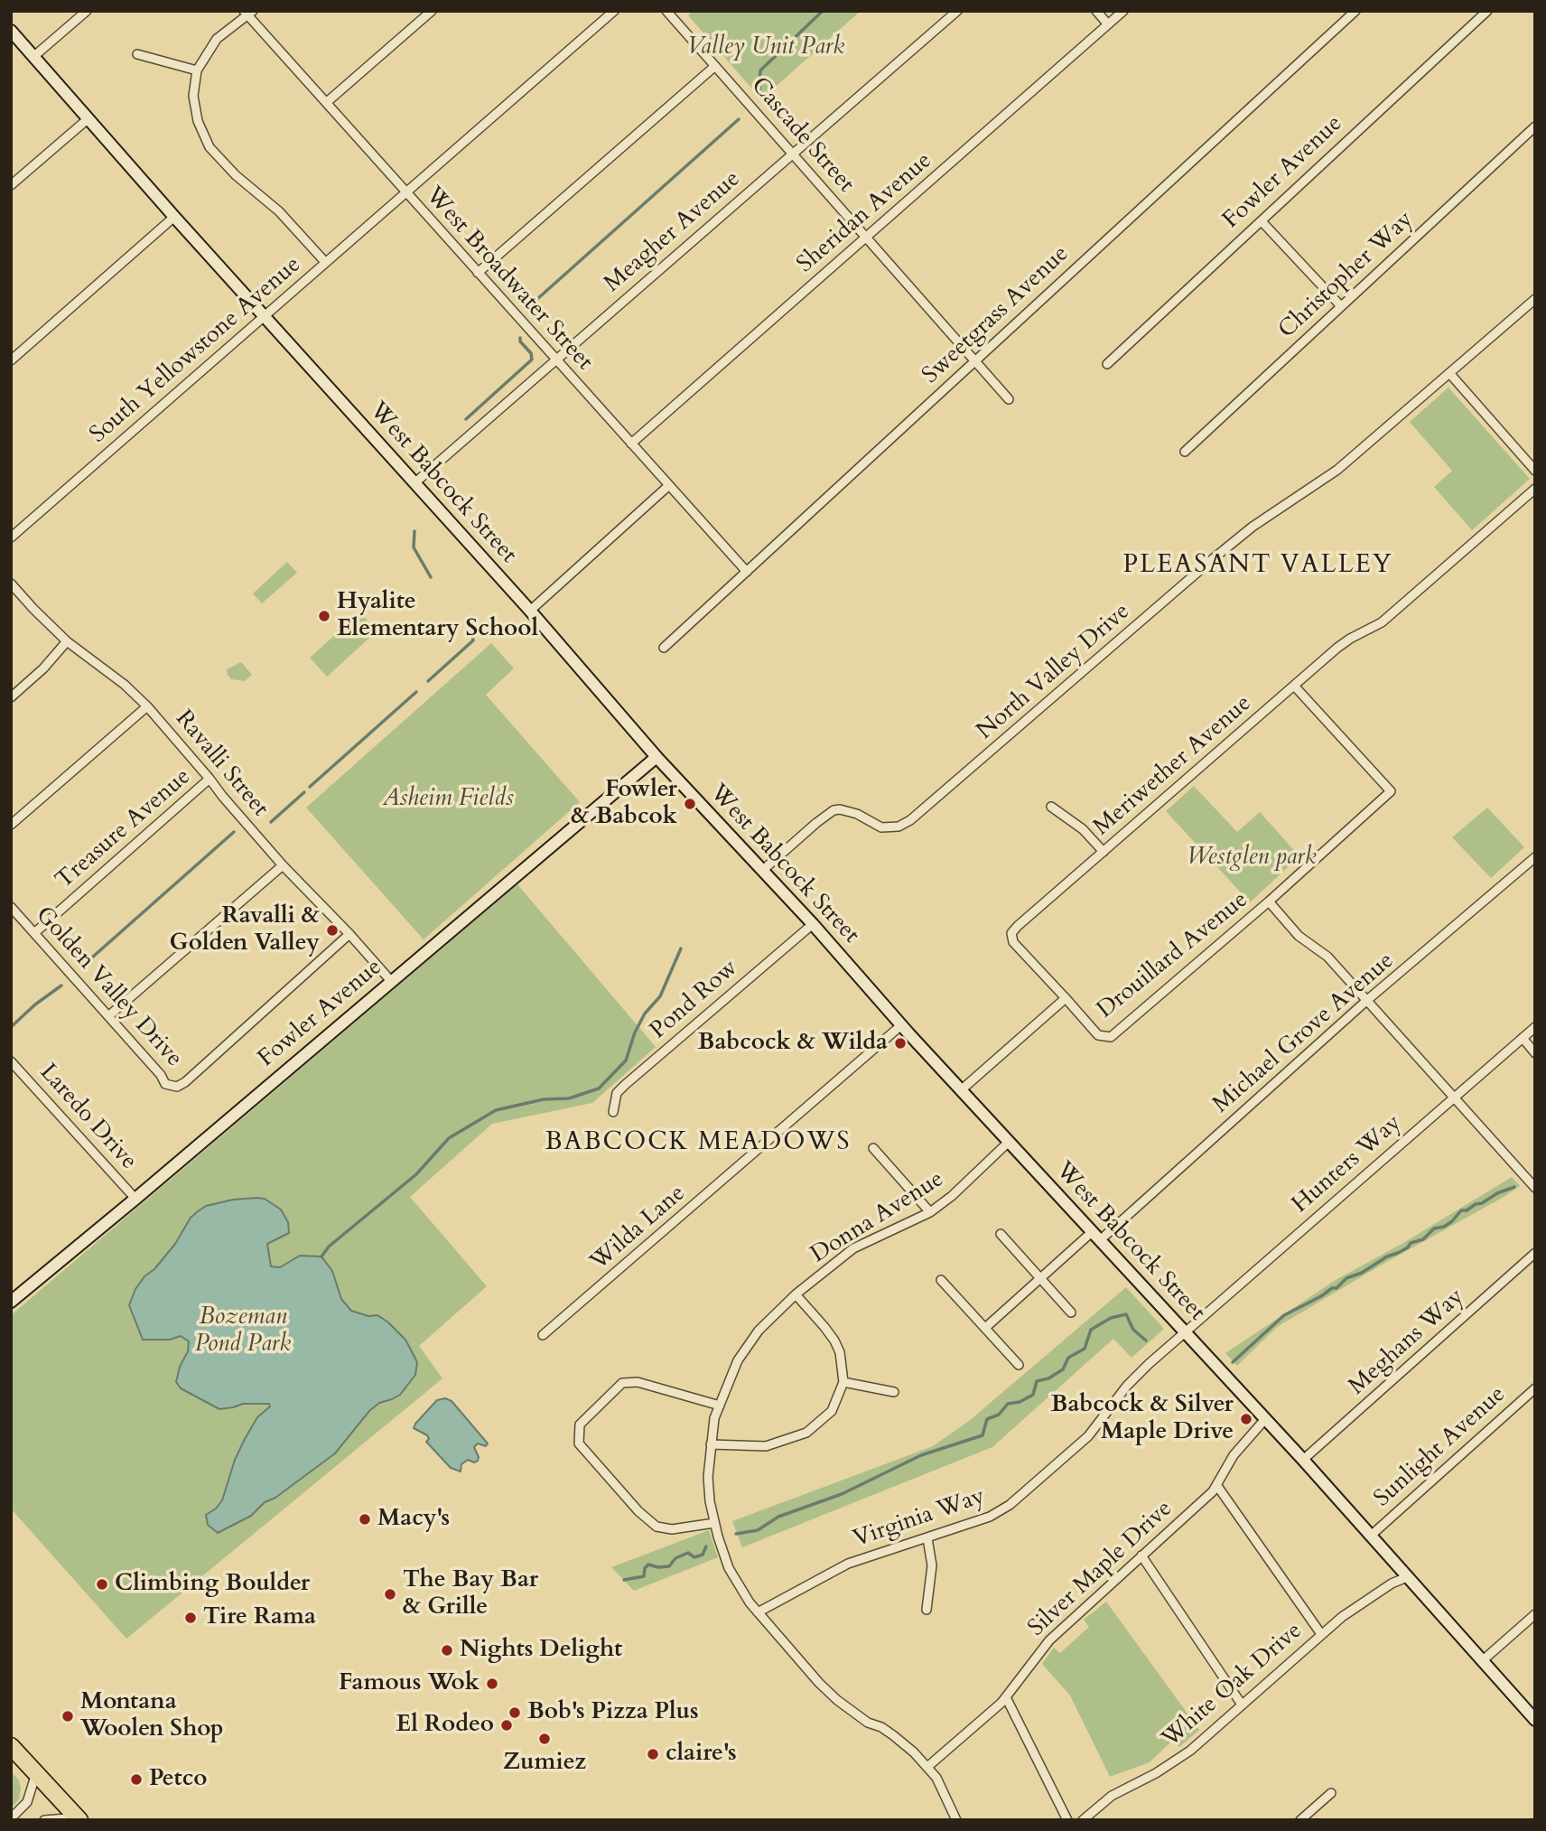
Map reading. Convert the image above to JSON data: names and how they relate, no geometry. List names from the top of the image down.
{
  "streets": {
    "street": [
      "Cascade Street",
      "Fowler Avenue",
      "Sheridan Avenue",
      "Meagher Avenue",
      "Christopher Way",
      "West Broadwater Street",
      "Sweetgrass Avenue",
      "South Yellowstone Avenue",
      "West Babcock Street",
      "North Valley Drive",
      "Ravalli Street",
      "Meriwether Avenue",
      "Treasure Avenue",
      "Drouillard Avenue",
      "Golden Valley Drive",
      "Pond Row",
      "Michael Grove Avenue",
      "Laredo Drive",
      "Hunters Way",
      "Donna Avenue",
      "Wilda Lane",
      "Meghans Way",
      "Sunlight Avenue",
      "Virginia Way",
      "Silver Maple Drive",
      "White Oak Drive"
    ]
  },
  "crossings": [
    ["Cascade Street", "Sheridan Avenue"],
    ["Cascade Street", "Meagher Avenue"],
    ["Cascade Street", "Sweetgrass Avenue"],
    ["Fowler Avenue", "West Babcock Street"],
    ["Fowler Avenue", "Ravalli Street"],
    ["Fowler Avenue", "Laredo Drive"],
    ["Sheridan Avenue", "West Broadwater Street"],
    ["Meagher Avenue", "West Broadwater Street"],
    ["Meagher Avenue", "West Babcock Street"],
    ["West Broadwater Street", "Sweetgrass Avenue"],
    ["West Broadwater Street", "South Yellowstone Avenue"],
    ["South Yellowstone Avenue", "West Babcock Street"],
    ["West Babcock Street", "North Valley Drive"],
    ["West Babcock Street", "Pond Row"],
    ["West Babcock Street", "Michael Grove Avenue"],
    ["West Babcock Street", "Hunters Way"],
    ["West Babcock Street", "Donna Avenue"],
    ["West Babcock Street", "Wilda Lane"],
    ["West Babcock Street", "Meghans Way"],
    ["West Babcock Street", "Sunlight Avenue"],
    ["West Babcock Street", "Virginia Way"],
    ["West Babcock Street", "Silver Maple Drive"],
    ["West Babcock Street", "White Oak Drive"],
    ["Ravalli Street", "Treasure Avenue"],
    ["Ravalli Street", "Golden Valley Drive"],
    ["Meriwether Avenue", "Drouillard Avenue"],
    ["Treasure Avenue", "Golden Valley Drive"],
    ["Hunters Way", "Virginia Way"],
    ["Donna Avenue", "Virginia Way"],
    ["Donna Avenue", "Silver Maple Drive"]
  ],
  "districts": ["PLEASANT VALLEY", "BABCOCK MEADOWS"],
  "parks": [
    "Valley Unit Park",
    "Asheim Fields",
    "Westglen park",
    "Bozeman Pond Park"
  ],
  "places": [
    "Hyalite Elementary School",
    "Fowler & Babcok",
    "Ravalli & Golden Valley",
    "Babcock & Wilda",
    "Babcock & Silver Maple Drive",
    "Macy's",
    "Climbing Boulder",
    "The Bay Bar & Grille",
    "Tire Rama",
    "Nights Delight",
    "Famous Wok",
    "Bob's Pizza Plus",
    "Montana Woolen Shop",
    "El Rodeo",
    "Zumiez",
    "claire's",
    "Petco"
  ]
}
